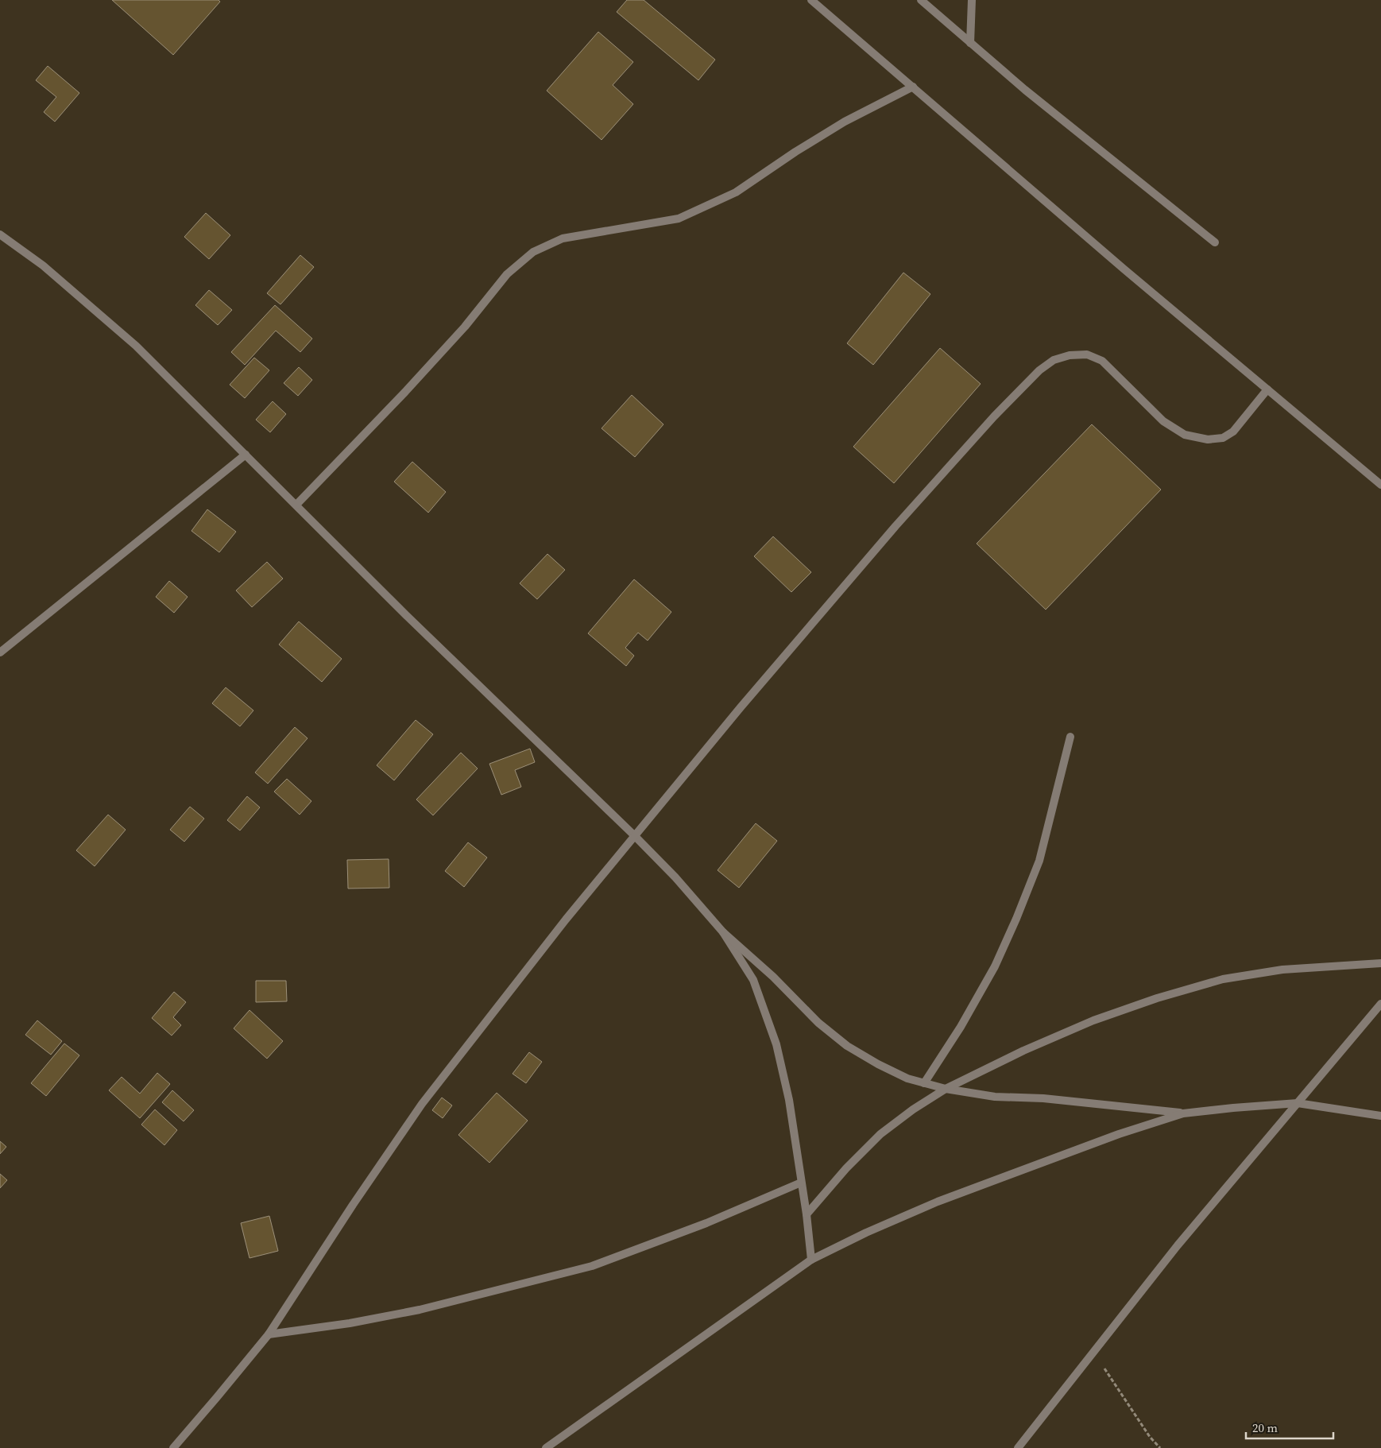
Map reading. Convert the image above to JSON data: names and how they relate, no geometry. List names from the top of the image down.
{
  "scale_bar": "20 m"
}
